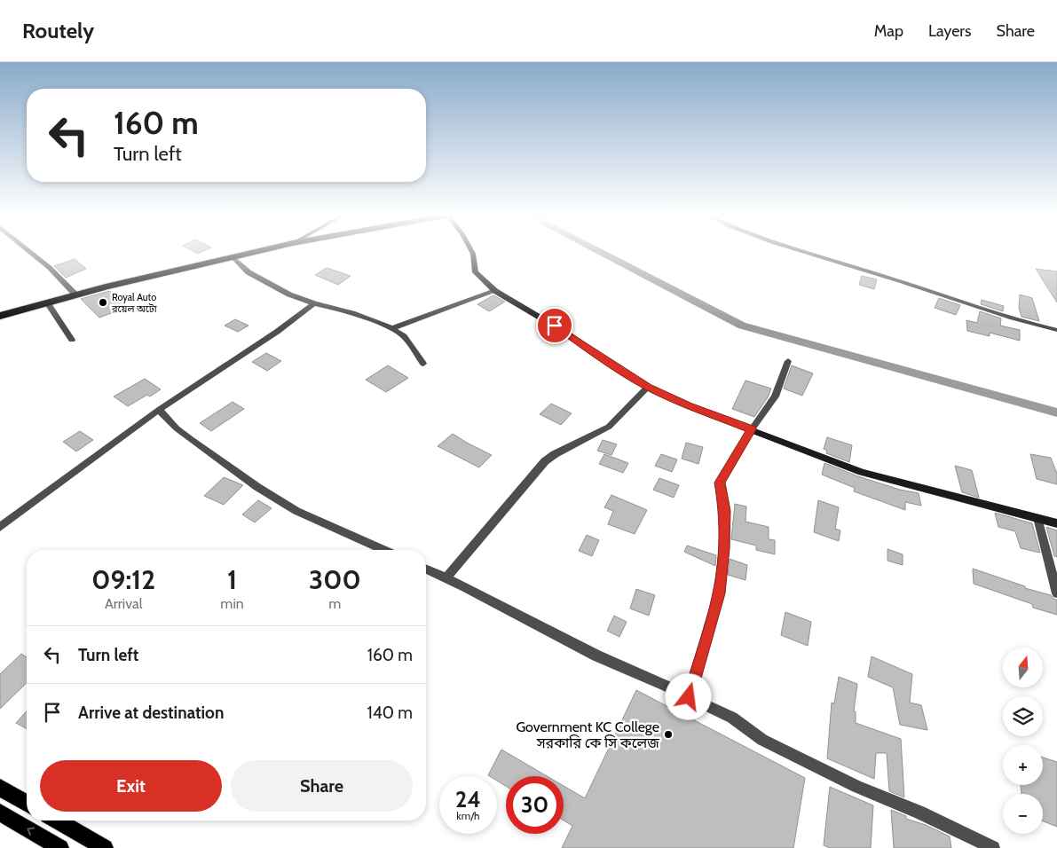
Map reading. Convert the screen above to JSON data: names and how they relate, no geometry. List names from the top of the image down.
{
  "places": ["Royal Auto রয়েল অটো", "Government KC College সরকারি কে সি কলেজ"],
  "north": "top",
  "page": {
    "header": "Routely",
    "nav": ["Map", "Layers", "Share"],
    "turn": ["160 m", "Turn left"],
    "eta": [
      "09:12",
      "Arrival",
      "1",
      "min",
      "300",
      "m"
    ],
    "list": [
      {
        "name": "Turn left",
        "value": "160 m"
      },
      {
        "name": "Arrive at destination",
        "value": "140 m"
      }
    ],
    "map_buttons": ["+", "−"],
    "buttons": ["Exit", "Share"],
    "speed": "24 km/h",
    "limit": "30"
  }
}
